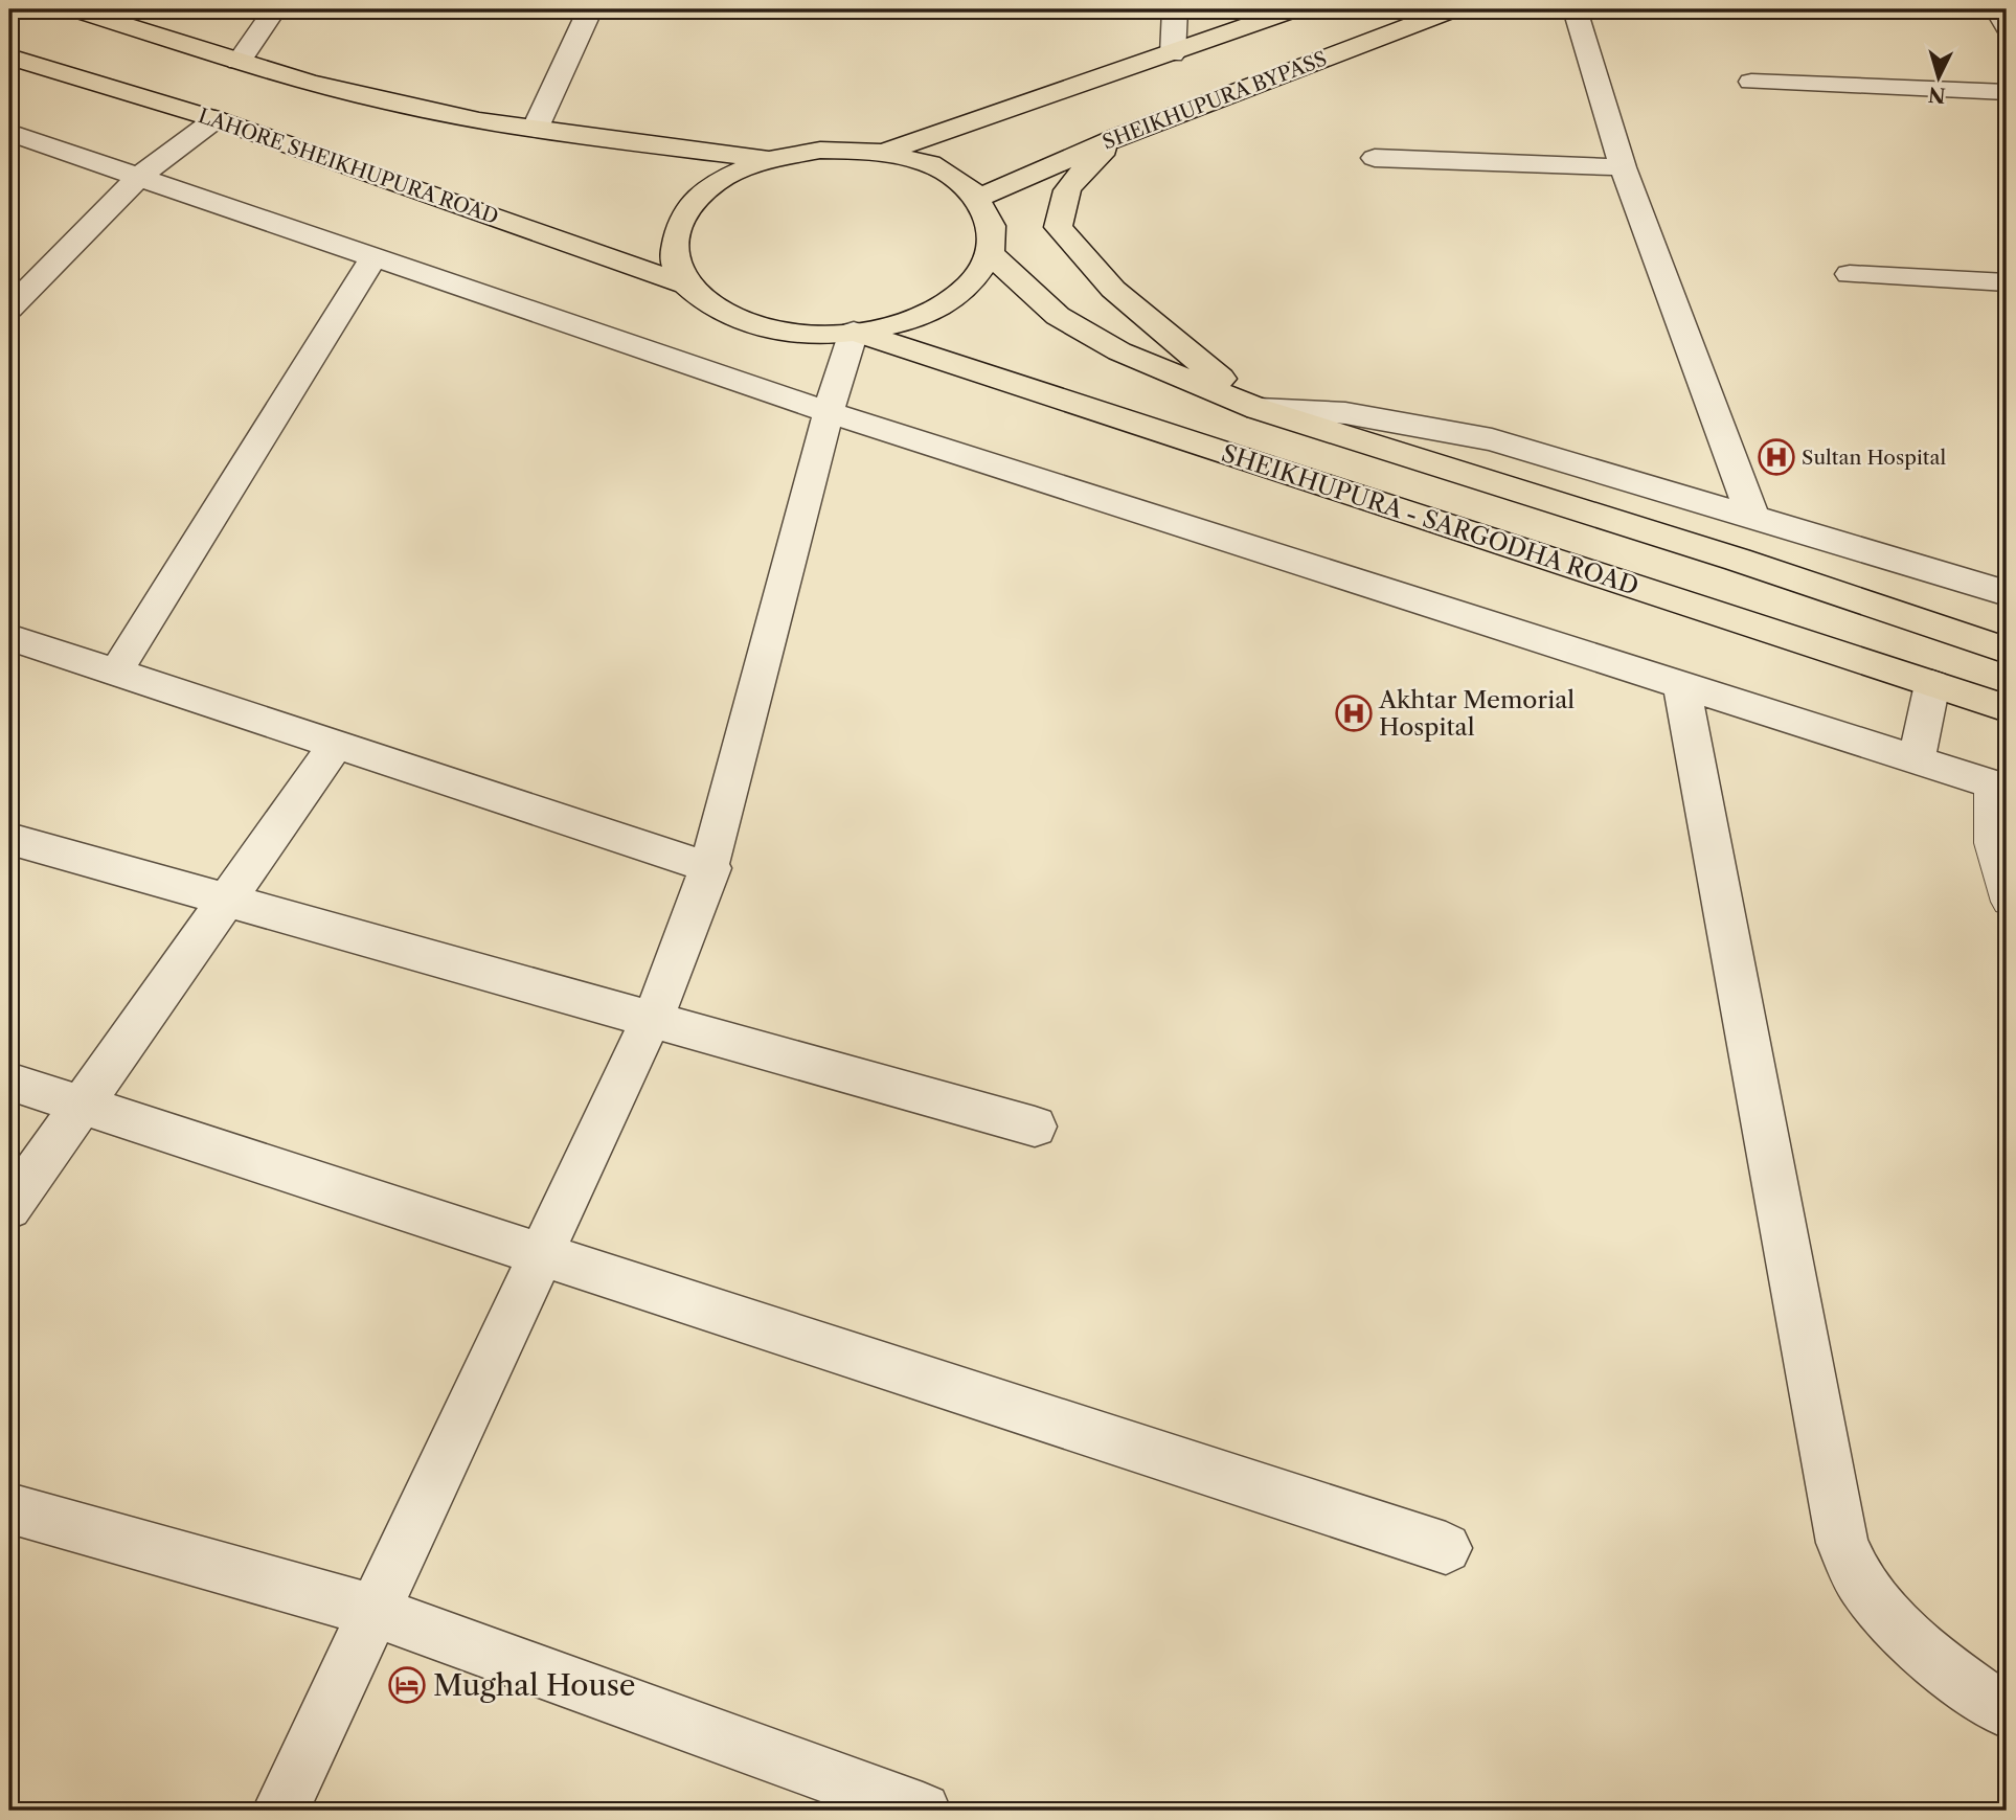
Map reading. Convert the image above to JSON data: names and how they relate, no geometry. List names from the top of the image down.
{
  "streets": {
    "highway": ["SHEIKHUPURA BYPASS", "LAHORE SHEIKHUPURA ROAD", "SHEIKHUPURA - SARGODHA ROAD"]
  },
  "crossings": [
    ["SHEIKHUPURA BYPASS", "LAHORE SHEIKHUPURA ROAD"],
    ["SHEIKHUPURA BYPASS", "SHEIKHUPURA - SARGODHA ROAD"],
    ["LAHORE SHEIKHUPURA ROAD", "SHEIKHUPURA - SARGODHA ROAD"]
  ],
  "places": {
    "hospital": ["Sultan Hospital", "Akhtar Memorial Hospital"],
    "hotel": ["Mughal House"]
  },
  "north": "bottom"
}
